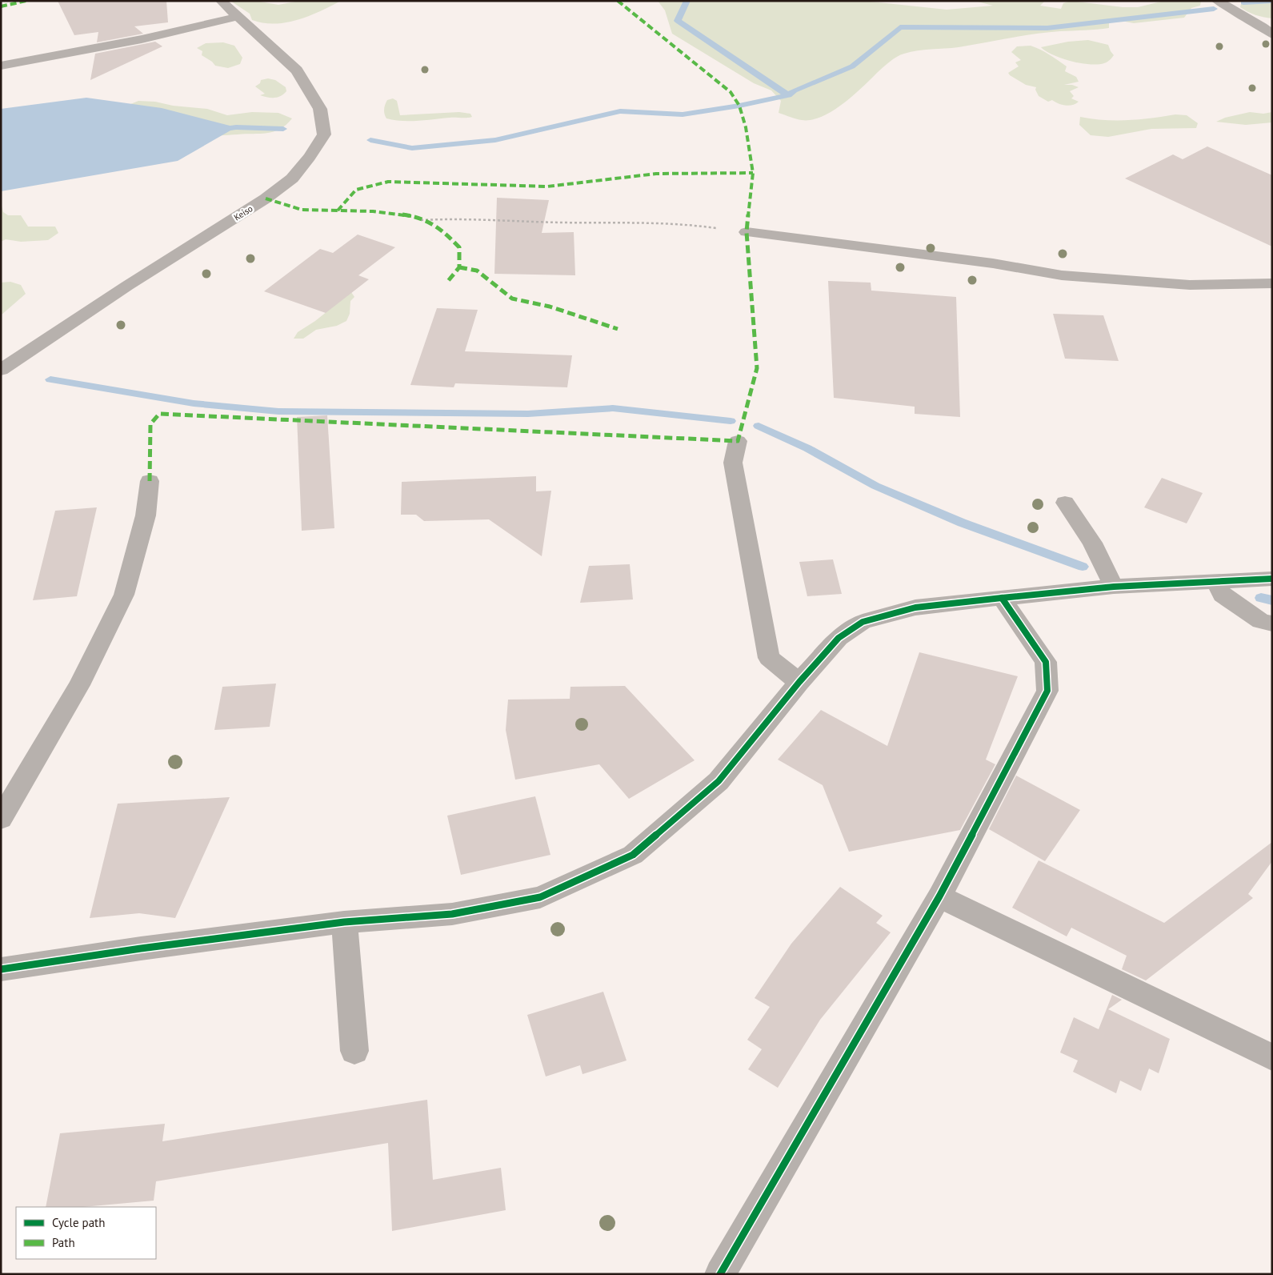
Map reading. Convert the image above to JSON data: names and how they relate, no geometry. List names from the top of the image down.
{
  "streets": {
    "street": ["Keiso"]
  },
  "legend": ["Cycle path", "Path"]
}
